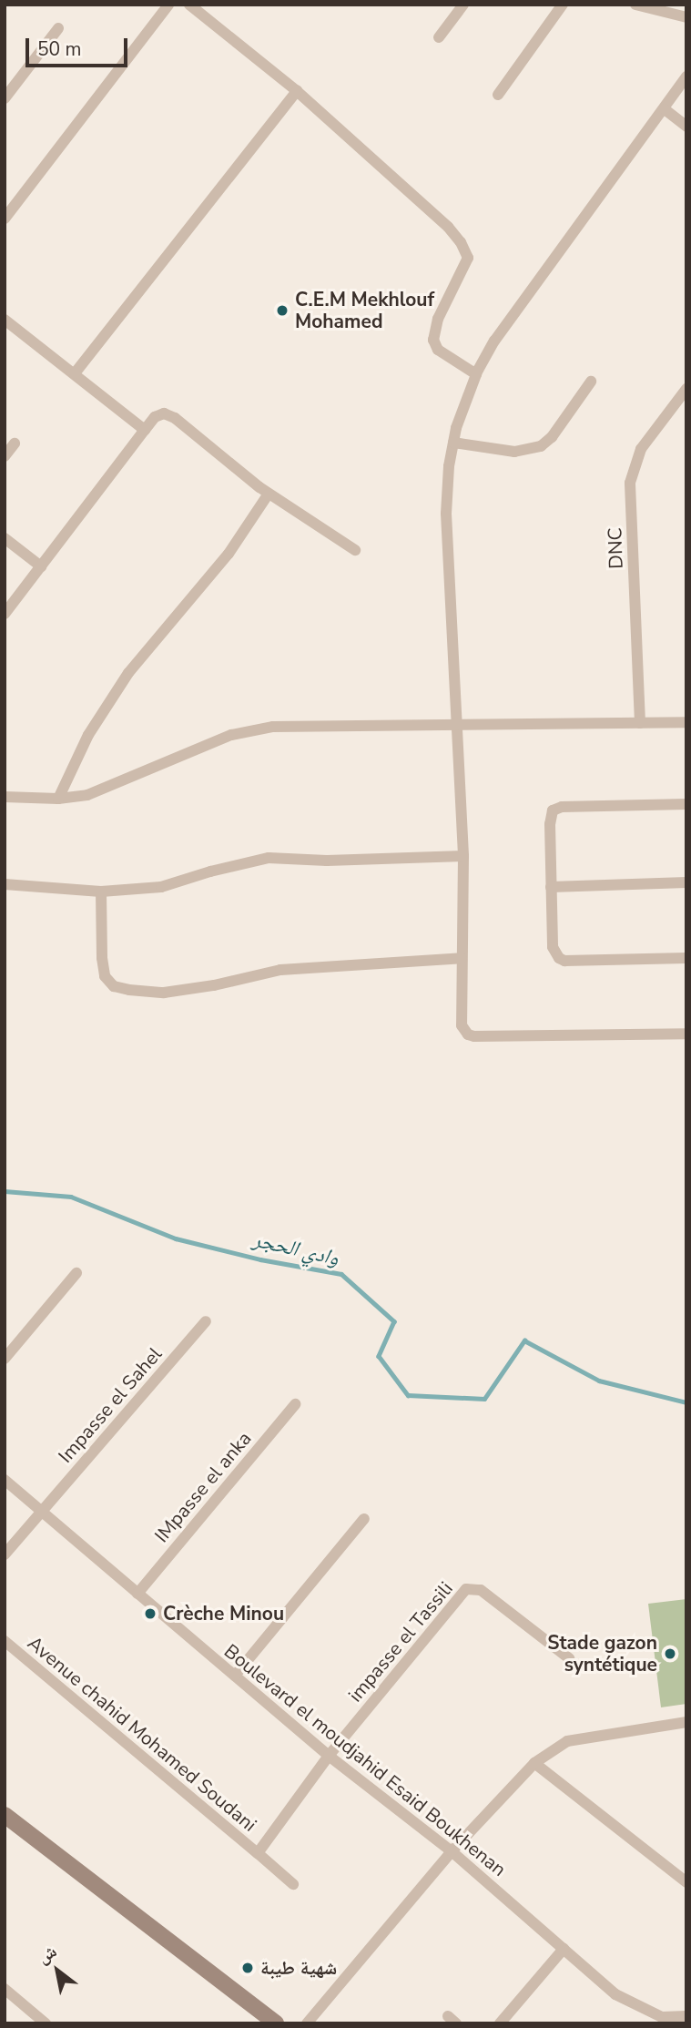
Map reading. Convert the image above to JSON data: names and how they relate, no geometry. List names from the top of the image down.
{
  "streets": {
    "street": [
      "DNC",
      "Impasse el Sahel",
      "IMpasse el anka",
      "impasse el Tassili",
      "Avenue chahid Mohamed Soudani",
      "Boulevard el moudjahid Esaid Boukhenan"
    ]
  },
  "crossings": [
    ["Impasse el Sahel", "Boulevard el moudjahid Esaid Boukhenan"],
    ["IMpasse el anka", "Boulevard el moudjahid Esaid Boukhenan"],
    ["impasse el Tassili", "Avenue chahid Mohamed Soudani"],
    ["impasse el Tassili", "Boulevard el moudjahid Esaid Boukhenan"],
    ["Avenue chahid Mohamed Soudani", "Boulevard el moudjahid Esaid Boukhenan"]
  ],
  "water": ["وادي الحجر"],
  "places": [
    "C.E.M Mekhlouf Mohamed",
    "Crèche Minou",
    "Stade gazon syntétique",
    "شهية طيبة"
  ],
  "scale_bar": "50 m",
  "north": "top left"
}
